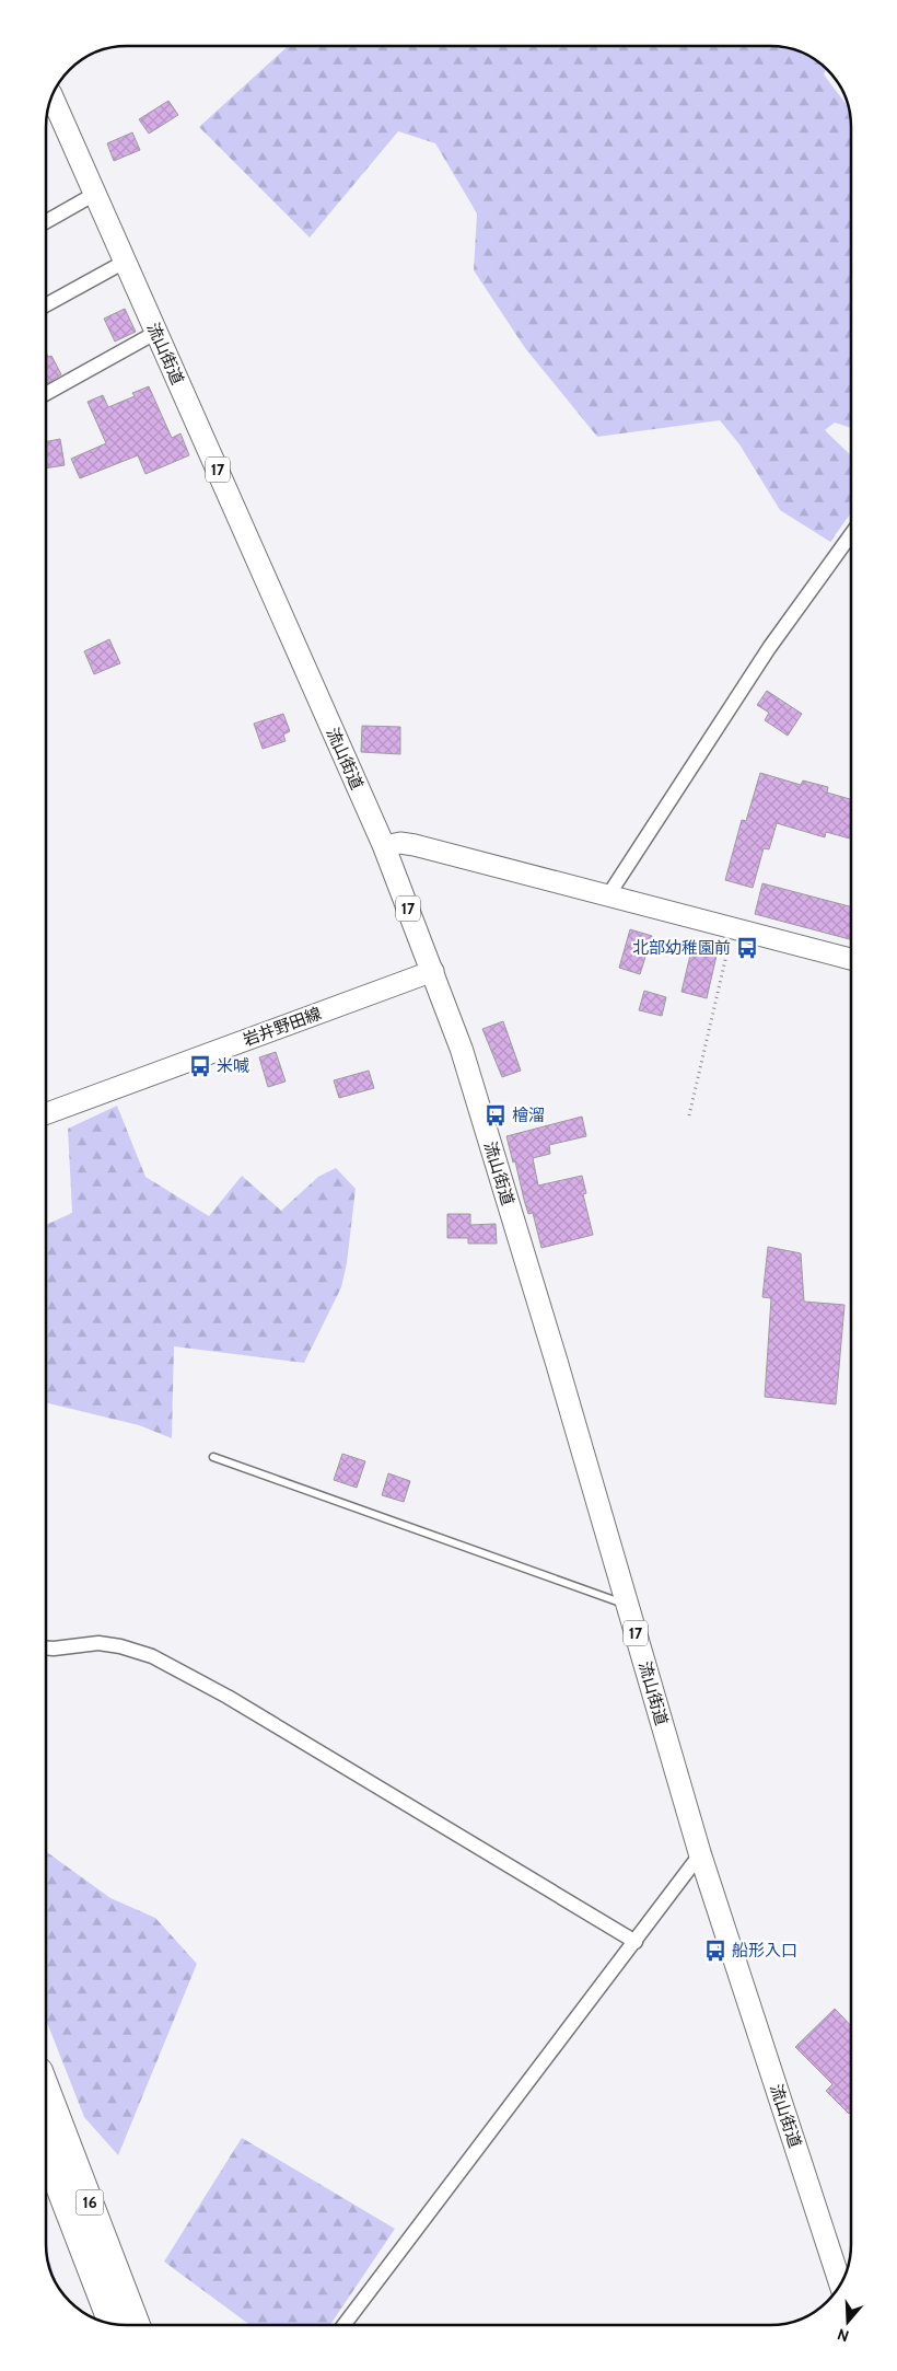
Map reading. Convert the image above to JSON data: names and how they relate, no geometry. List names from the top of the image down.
{
  "streets": {
    "highway": ["16"],
    "main road": ["流山街道", "17"],
    "street": ["岩井野田線"]
  },
  "crossings": [
    ["流山街道", "岩井野田線"]
  ],
  "places": {
    "bus stop": [
      "北部幼稚園前",
      "米喊",
      "檜溜",
      "船形入口"
    ]
  },
  "north": "bottom"
}
